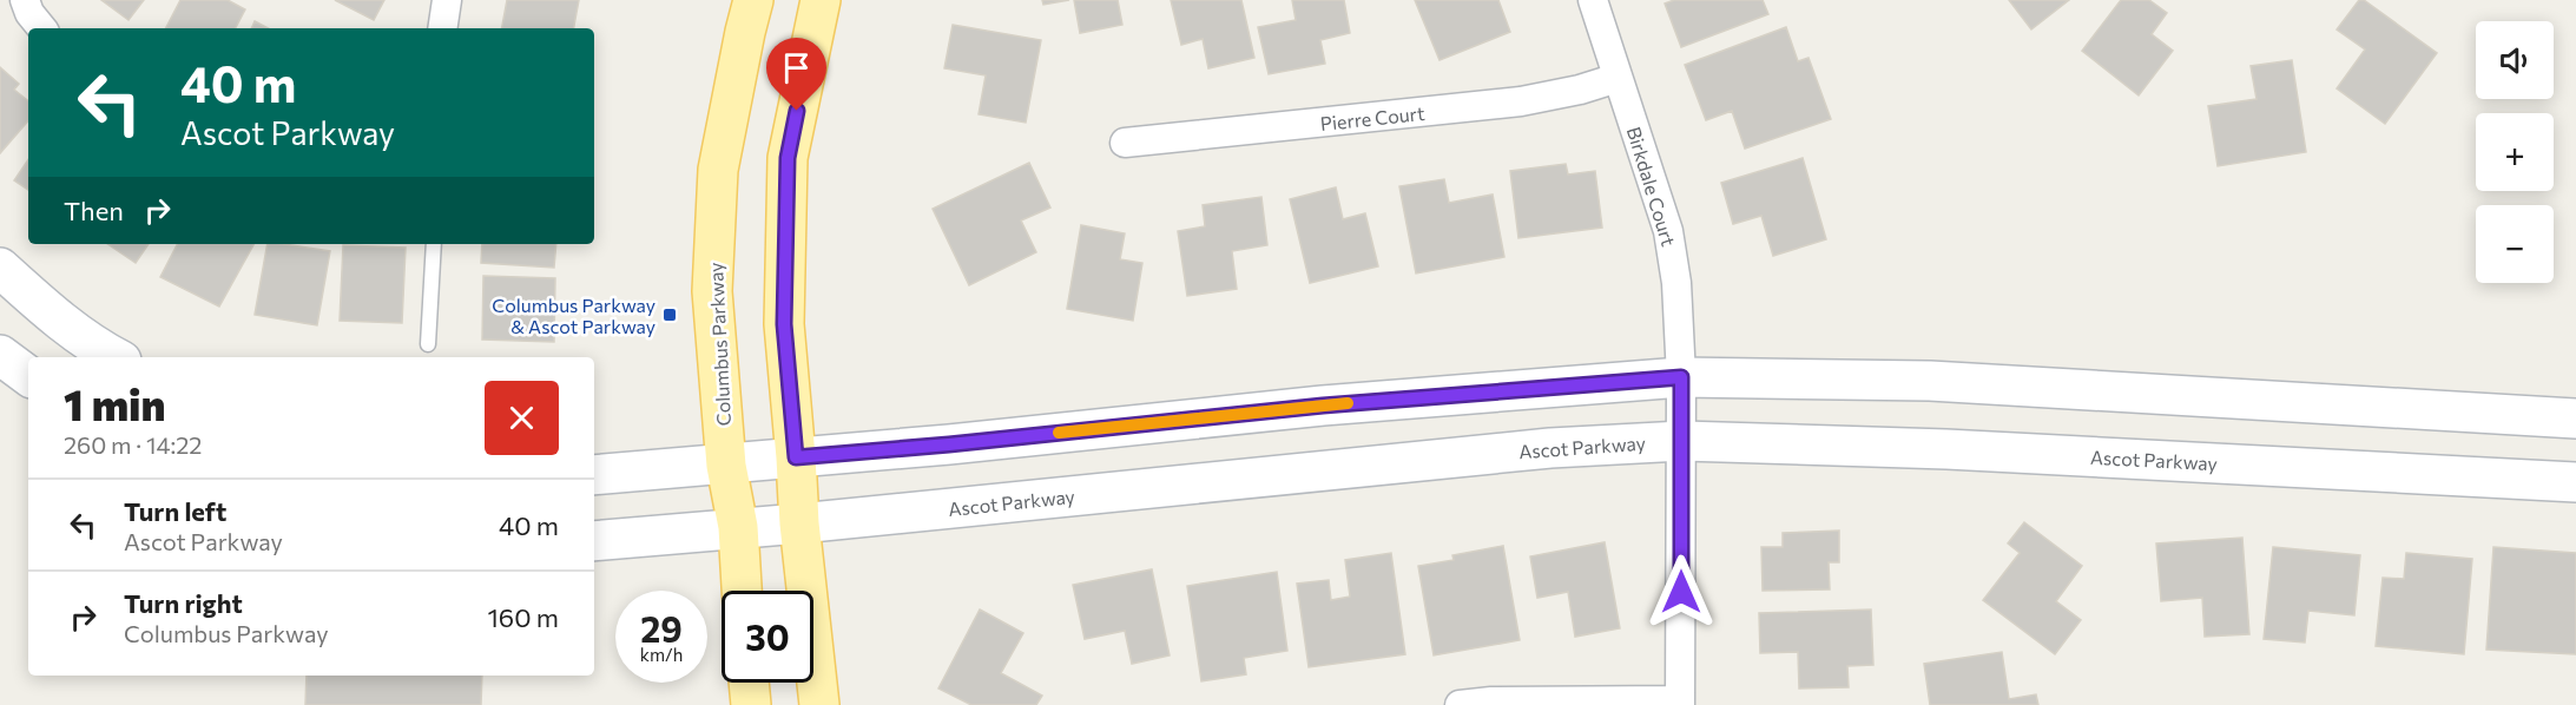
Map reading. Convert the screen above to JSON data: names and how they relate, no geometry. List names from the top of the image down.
{
  "streets": {
    "main road": ["Columbus Parkway", "Ascot Parkway"],
    "street": ["Pierre Court", "Birkdale Court"]
  },
  "crossings": [
    ["Pierre Court", "Birkdale Court"],
    ["Birkdale Court", "Ascot Parkway"],
    ["Columbus Parkway", "Ascot Parkway"]
  ],
  "places": {
    "transit": ["Columbus Parkway & Ascot Parkway"]
  },
  "page": {
    "map_buttons": ["+", "−"],
    "turn": ["40 m", "Ascot Parkway"],
    "then": "Then",
    "heading": ["1 min", "260 m · 14:22"],
    "list": [
      {
        "name": "Turn left",
        "note": "Ascot Parkway",
        "value": "40 m"
      },
      {
        "name": "Turn right",
        "note": "Columbus Parkway",
        "value": "160 m"
      }
    ],
    "speed": "29 km/h",
    "limit": "30"
  }
}
